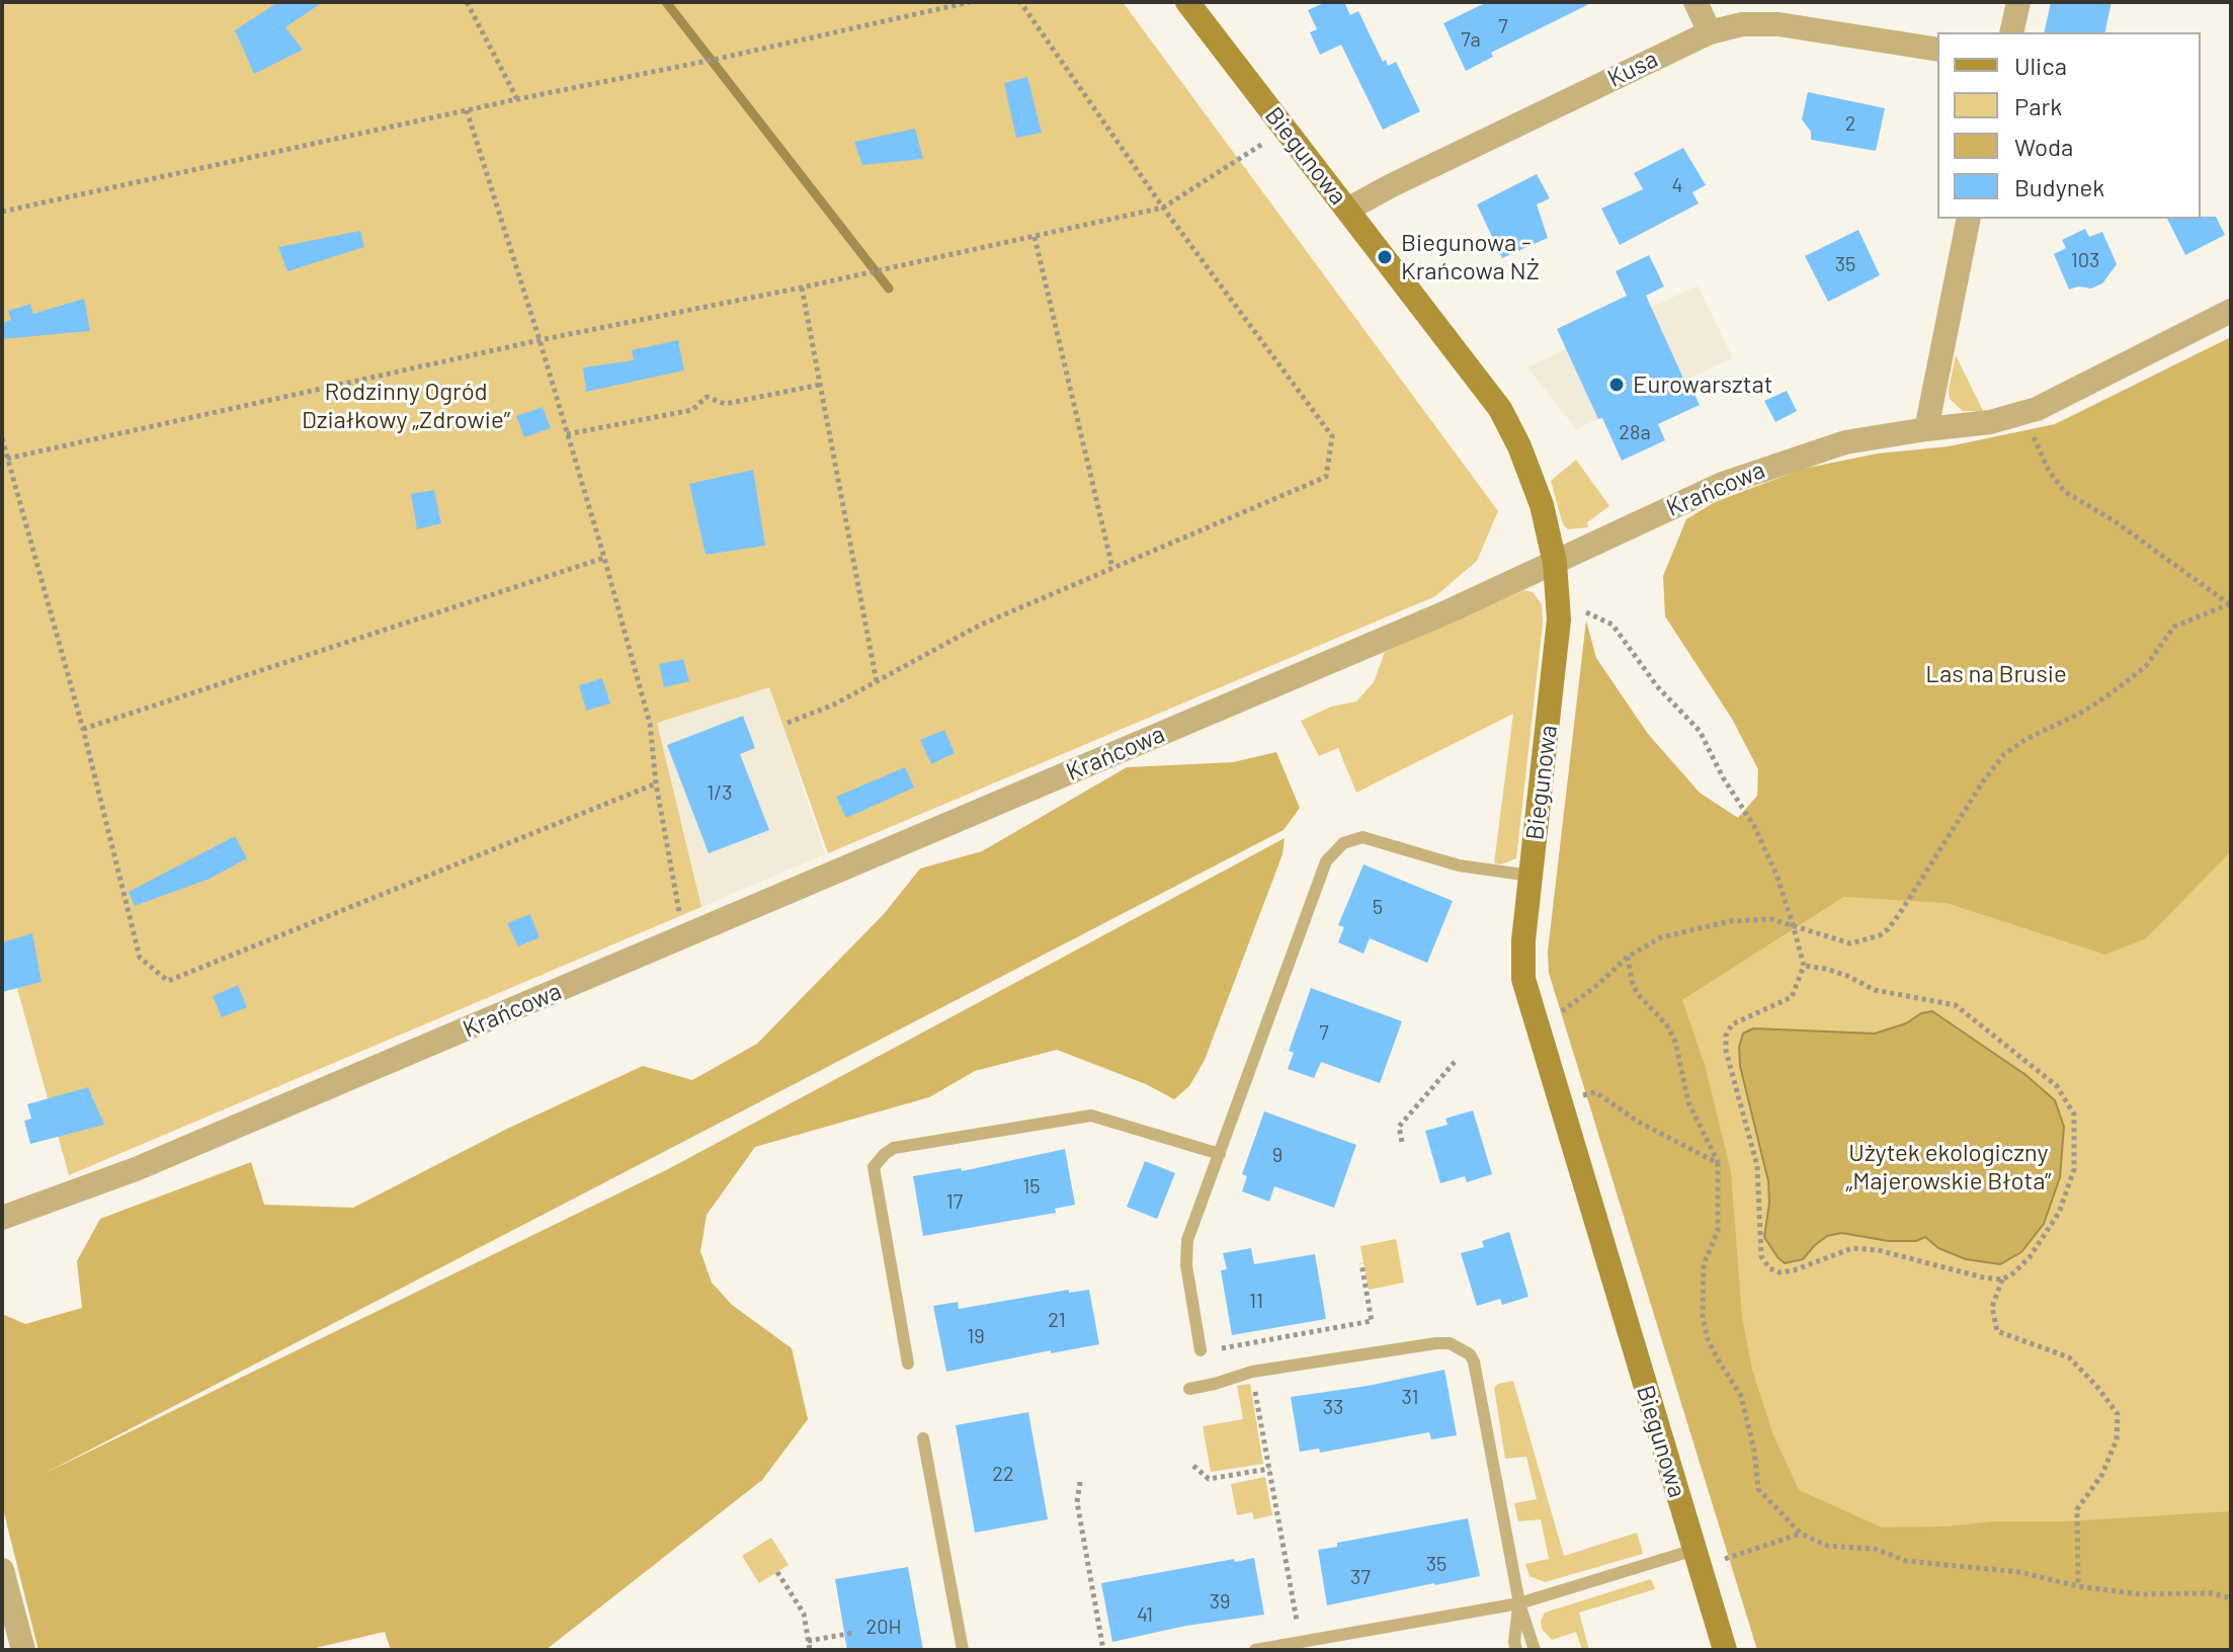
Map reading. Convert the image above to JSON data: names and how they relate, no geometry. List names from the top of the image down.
{
  "streets": {
    "street": ["Kusa", "Biegunowa", "Krańcowa"]
  },
  "crossings": [
    ["Kusa", "Biegunowa"],
    ["Biegunowa", "Krańcowa"]
  ],
  "parks": ["Rodzinny Ogród Działkowy „Zdrowie”", "Las na Brusie", "Użytek ekologiczny „Majerowskie Błota”"],
  "places": ["Biegunowa - Krańcowa NŻ", "Eurowarsztat"],
  "house_numbers": [
    "7",
    "7a",
    "2",
    "4",
    "103",
    "35",
    "28a",
    "1/3",
    "5",
    "7",
    "9",
    "15",
    "17",
    "11",
    "21",
    "19",
    "31",
    "33",
    "22",
    "35",
    "37",
    "39",
    "41",
    "20H"
  ],
  "legend": [
    "Ulica",
    "Park",
    "Woda",
    "Budynek"
  ]
}
